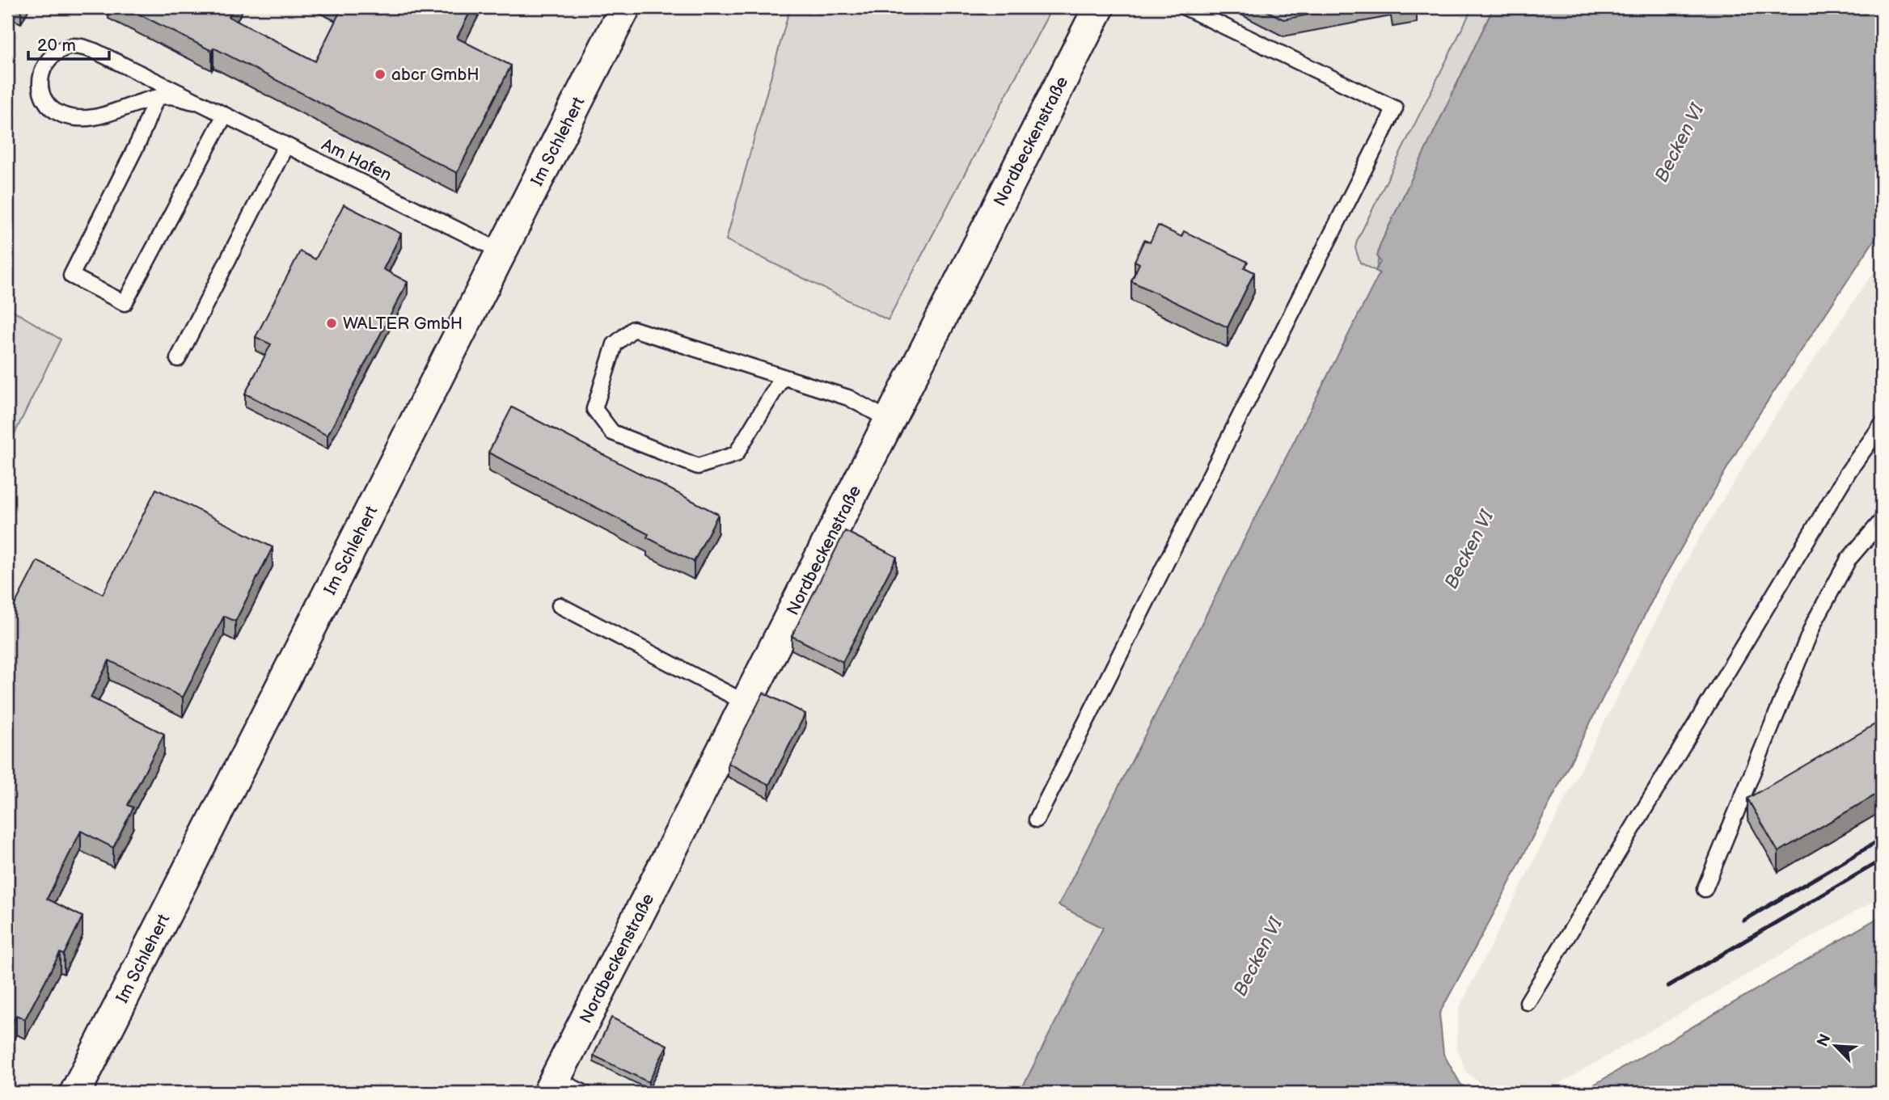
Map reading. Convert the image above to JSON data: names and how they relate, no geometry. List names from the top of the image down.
{
  "streets": {
    "street": ["Im Schlehert", "Nordbeckenstraße"],
    "lane": ["Am Hafen"]
  },
  "crossings": [
    ["Im Schlehert", "Am Hafen"]
  ],
  "water": ["Becken VI"],
  "places": ["abcr GmbH", "WALTER GmbH"],
  "scale_bar": "20 m",
  "north": "top left"
}
